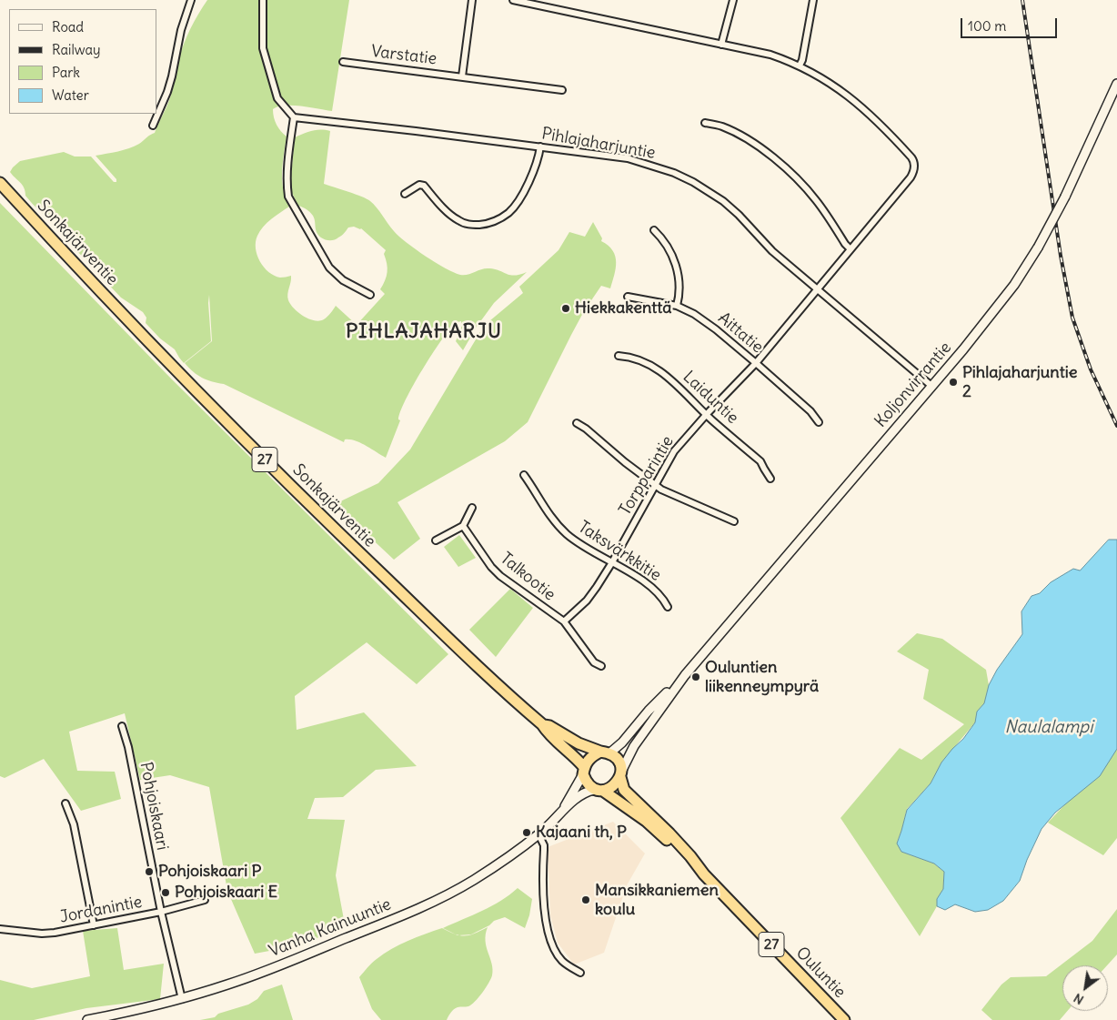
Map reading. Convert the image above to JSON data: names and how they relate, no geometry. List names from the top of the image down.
{
  "streets": {
    "highway": ["Sonkajärventie", "27", "Ouluntie"],
    "main road": ["Koljonvirrantie", "Vanha Kainuuntie"],
    "street": [
      "Varstatie",
      "Pihlajaharjuntie",
      "Aittatie",
      "Laiduntie",
      "Torpparintie",
      "Taksvärkkitie",
      "Talkootie",
      "Pohjoiskaari",
      "Jordanintie"
    ]
  },
  "crossings": [
    ["Pihlajaharjuntie", "Koljonvirrantie"],
    ["Pihlajaharjuntie", "Torpparintie"],
    ["Sonkajärventie", "Koljonvirrantie"],
    ["Sonkajärventie", "Vanha Kainuuntie"],
    ["Sonkajärventie", "Ouluntie"],
    ["Aittatie", "Torpparintie"],
    ["Koljonvirrantie", "Vanha Kainuuntie"],
    ["Koljonvirrantie", "Ouluntie"],
    ["Laiduntie", "Torpparintie"],
    ["Torpparintie", "Taksvärkkitie"],
    ["Torpparintie", "Talkootie"],
    ["Pohjoiskaari", "Jordanintie"],
    ["Pohjoiskaari", "Vanha Kainuuntie"],
    ["Vanha Kainuuntie", "Ouluntie"]
  ],
  "districts": ["PIHLAJAHARJU"],
  "water": ["Naulalampi"],
  "places": [
    "Hiekkakenttä",
    "Pihlajaharjuntie 2",
    "Ouluntien liikenneympyrä",
    "Kajaani th, P",
    "Pohjoiskaari P",
    "Pohjoiskaari E",
    "Mansikkaniemen koulu"
  ],
  "legend": [
    "Road",
    "Railway",
    "Park",
    "Water"
  ],
  "scale_bar": "100 m",
  "north": "bottom left"
}
